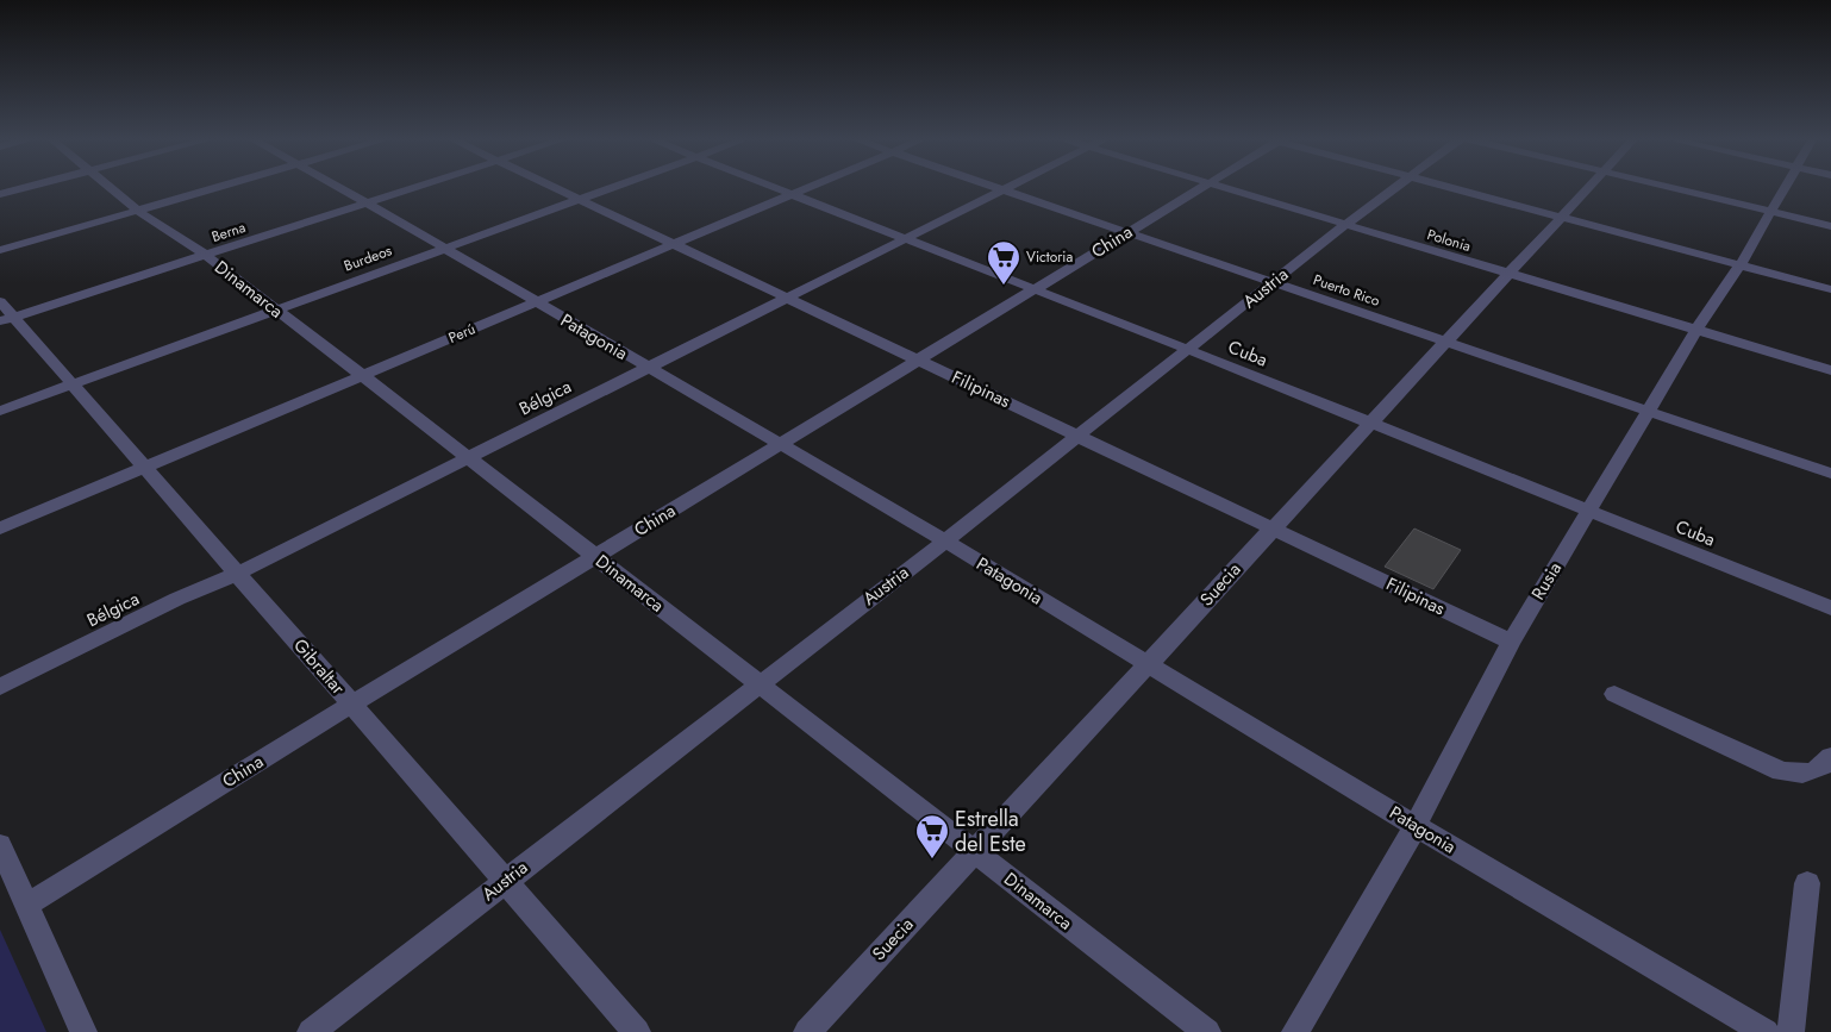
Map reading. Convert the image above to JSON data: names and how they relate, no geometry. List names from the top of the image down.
{
  "streets": {
    "street": [
      "Berna",
      "Polonia",
      "China",
      "Burdeos",
      "Austria",
      "Dinamarca",
      "Puerto Rico",
      "Perú",
      "Patagonia",
      "Cuba",
      "Filipinas",
      "Bélgica",
      "Rusia",
      "Suecia",
      "Gibraltar"
    ]
  },
  "crossings": [
    ["Berna", "Dinamarca"],
    ["Berna", "Patagonia"],
    ["Berna", "Gibraltar"],
    ["Polonia", "Austria"],
    ["Polonia", "Rusia"],
    ["Polonia", "Suecia"],
    ["China", "Dinamarca"],
    ["China", "Puerto Rico"],
    ["China", "Patagonia"],
    ["China", "Cuba"],
    ["China", "Filipinas"],
    ["China", "Gibraltar"],
    ["Burdeos", "Dinamarca"],
    ["Burdeos", "Patagonia"],
    ["Burdeos", "Filipinas"],
    ["Burdeos", "Gibraltar"],
    ["Austria", "Dinamarca"],
    ["Austria", "Puerto Rico"],
    ["Austria", "Patagonia"],
    ["Austria", "Cuba"],
    ["Austria", "Filipinas"],
    ["Austria", "Gibraltar"],
    ["Dinamarca", "Perú"],
    ["Dinamarca", "Bélgica"],
    ["Dinamarca", "Suecia"],
    ["Puerto Rico", "Bélgica"],
    ["Puerto Rico", "Rusia"],
    ["Puerto Rico", "Suecia"],
    ["Perú", "Patagonia"],
    ["Perú", "Cuba"],
    ["Perú", "Filipinas"],
    ["Perú", "Gibraltar"],
    ["Patagonia", "Bélgica"],
    ["Patagonia", "Rusia"],
    ["Patagonia", "Suecia"],
    ["Cuba", "Bélgica"],
    ["Cuba", "Rusia"],
    ["Cuba", "Suecia"],
    ["Filipinas", "Bélgica"],
    ["Filipinas", "Rusia"],
    ["Filipinas", "Suecia"],
    ["Bélgica", "Gibraltar"]
  ],
  "places": {
    "supermarket": ["Victoria", "Estrella del Este"]
  }
}
